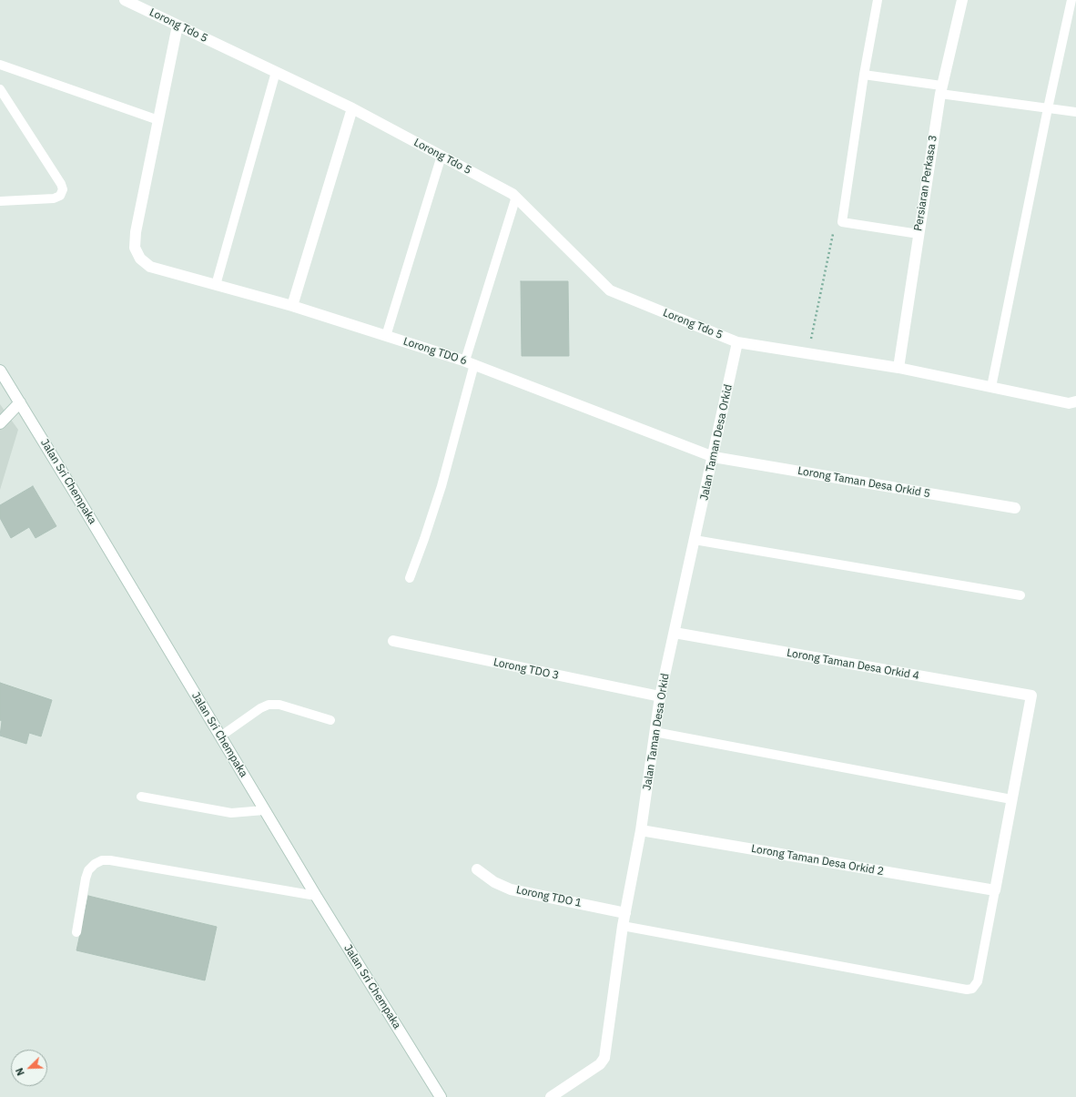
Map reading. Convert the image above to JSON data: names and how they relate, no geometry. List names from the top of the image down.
{
  "streets": {
    "street": [
      "Lorong Tdo 5",
      "Persiaran Perkasa 3",
      "Lorong TDO 6",
      "Jalan Taman Desa Orkid",
      "Jalan Sri Chempaka",
      "Lorong Taman Desa Orkid 5",
      "Lorong Taman Desa Orkid 4",
      "Lorong TDO 3",
      "Lorong Taman Desa Orkid 2",
      "Lorong TDO 1"
    ]
  },
  "crossings": [
    ["Lorong Tdo 5", "Jalan Taman Desa Orkid"],
    ["Lorong TDO 6", "Jalan Taman Desa Orkid"],
    ["Lorong TDO 6", "Lorong Taman Desa Orkid 5"],
    ["Jalan Taman Desa Orkid", "Lorong Taman Desa Orkid 5"],
    ["Jalan Taman Desa Orkid", "Lorong Taman Desa Orkid 4"],
    ["Jalan Taman Desa Orkid", "Lorong TDO 3"],
    ["Jalan Taman Desa Orkid", "Lorong Taman Desa Orkid 2"],
    ["Jalan Taman Desa Orkid", "Lorong TDO 1"]
  ],
  "north": "bottom left"
}
